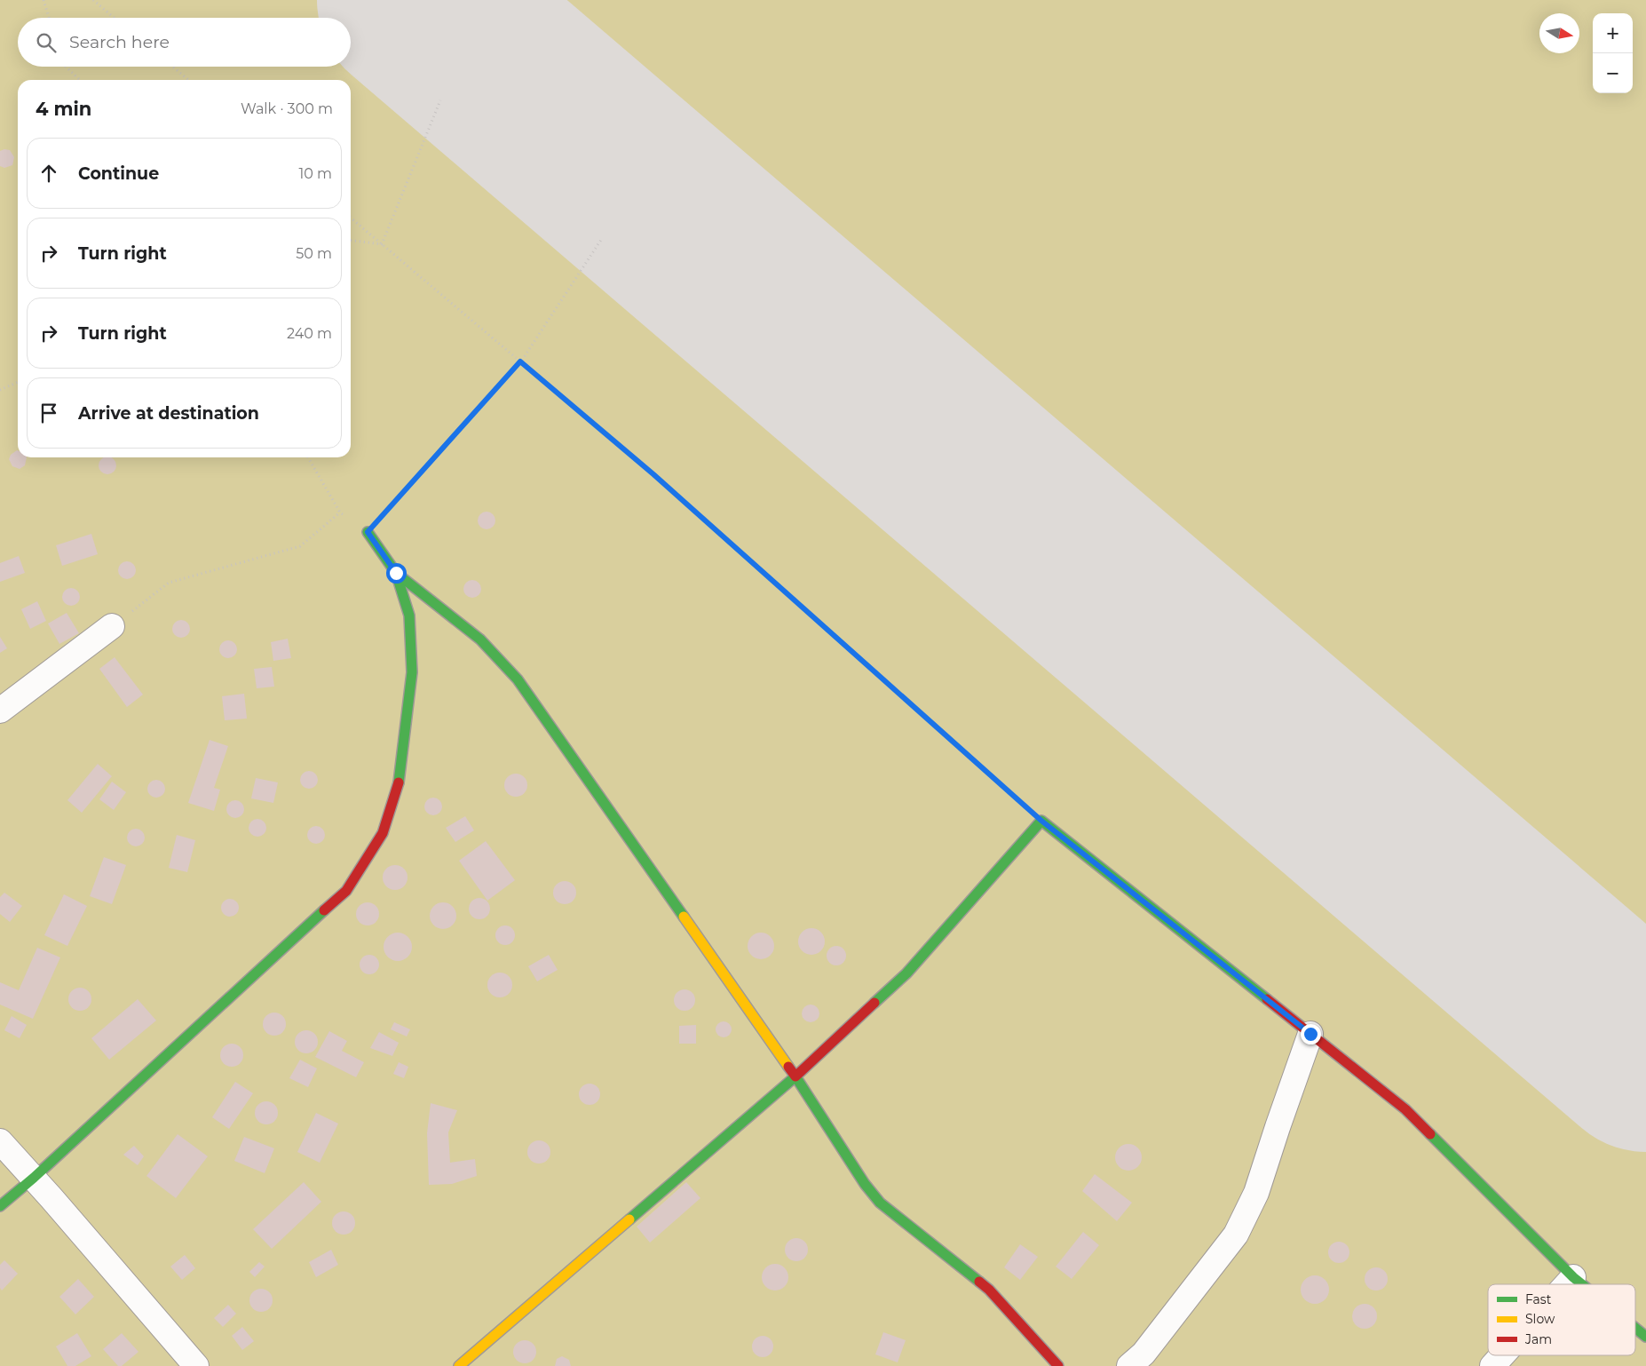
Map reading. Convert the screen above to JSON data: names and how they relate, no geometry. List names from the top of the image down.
{
  "legend": ["Fast", "Slow", "Jam"],
  "north": "right",
  "page": {
    "map_buttons": ["+", "−"],
    "search": "Search here",
    "heading": ["4 min", "Walk · 300 m"],
    "list": [
      ["Continue", "10 m"],
      ["Turn right", "50 m"],
      ["Turn right", "240 m"],
      "Arrive at destination"
    ]
  }
}
